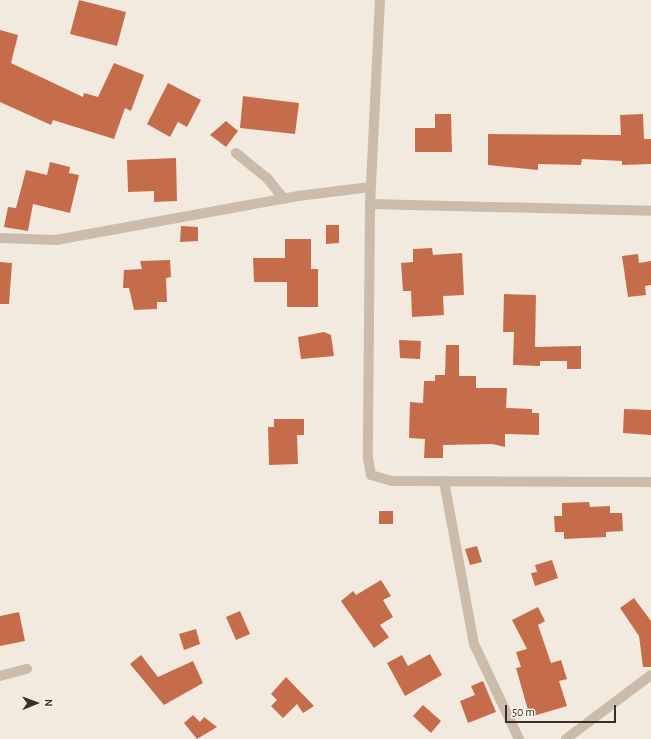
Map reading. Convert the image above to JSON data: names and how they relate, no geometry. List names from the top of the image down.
{
  "scale_bar": "50 m",
  "north": "right"
}
